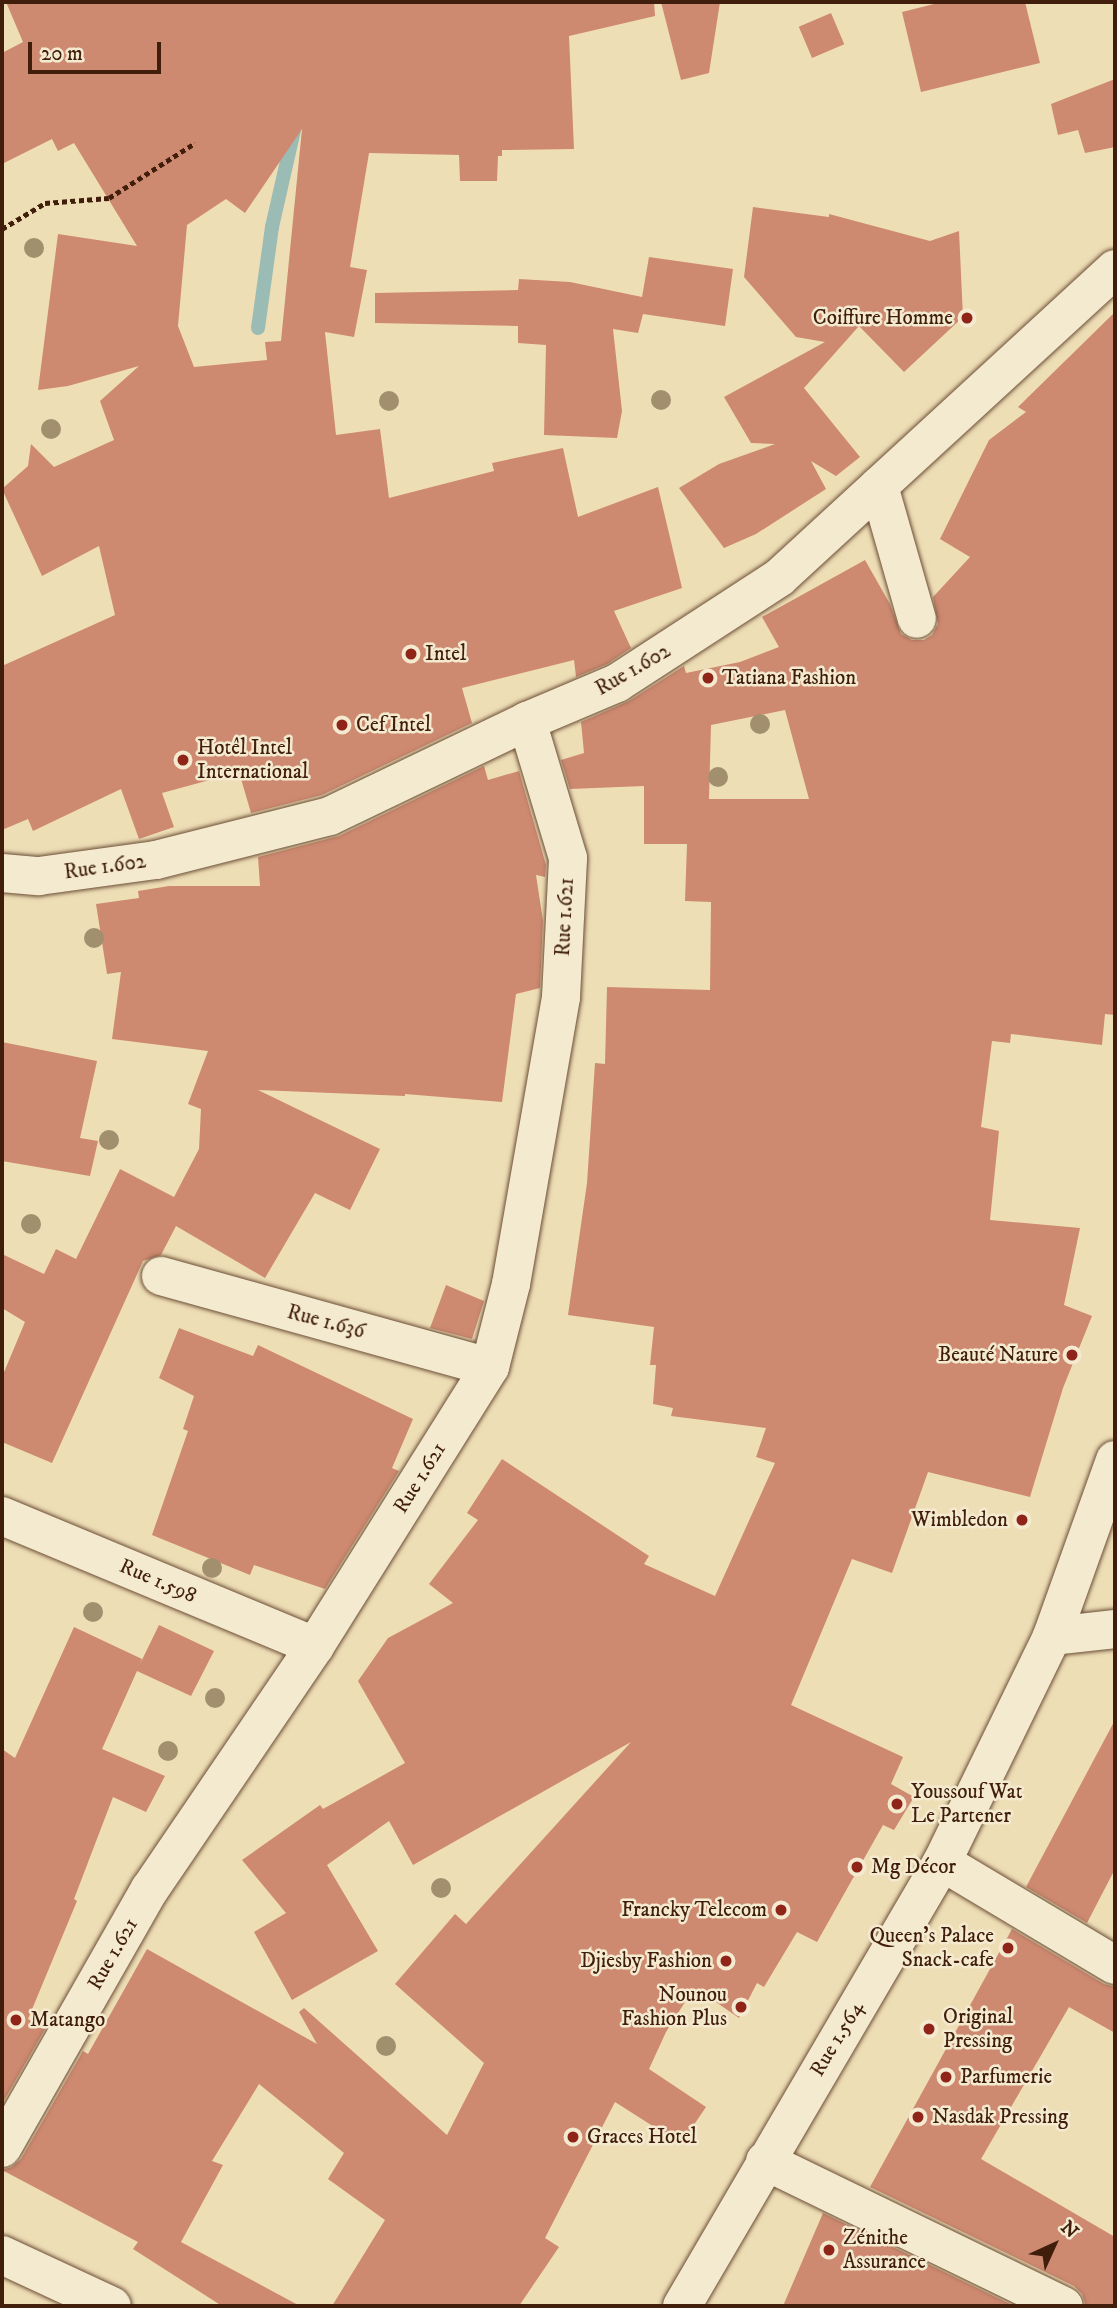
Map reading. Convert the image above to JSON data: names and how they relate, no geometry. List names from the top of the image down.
{
  "streets": {
    "street": [
      "Rue 1.602",
      "Rue 1.621",
      "Rue 1.636",
      "Rue 1.598",
      "Rue 1.564"
    ]
  },
  "crossings": [
    ["Rue 1.602", "Rue 1.621"],
    ["Rue 1.621", "Rue 1.636"],
    ["Rue 1.621", "Rue 1.598"]
  ],
  "places": [
    "Coiffure Homme",
    "Intel",
    "Tatiana Fashion",
    "Cef Intel",
    "Hotêl Intel International",
    "Beauté Nature",
    "Wimbledon",
    "Youssouf Wat Le Partener",
    "Mg Décor",
    "Francky Telecom",
    "Queen's Palace Snack-cafe",
    "Djiesby Fashion",
    "Nounou Fashion Plus",
    "Matango",
    "Original Pressing",
    "Parfumerie",
    "Nasdak Pressing",
    "Graces Hotel",
    "Zénithe Assurance"
  ],
  "scale_bar": "20 m",
  "north": "top right"
}
